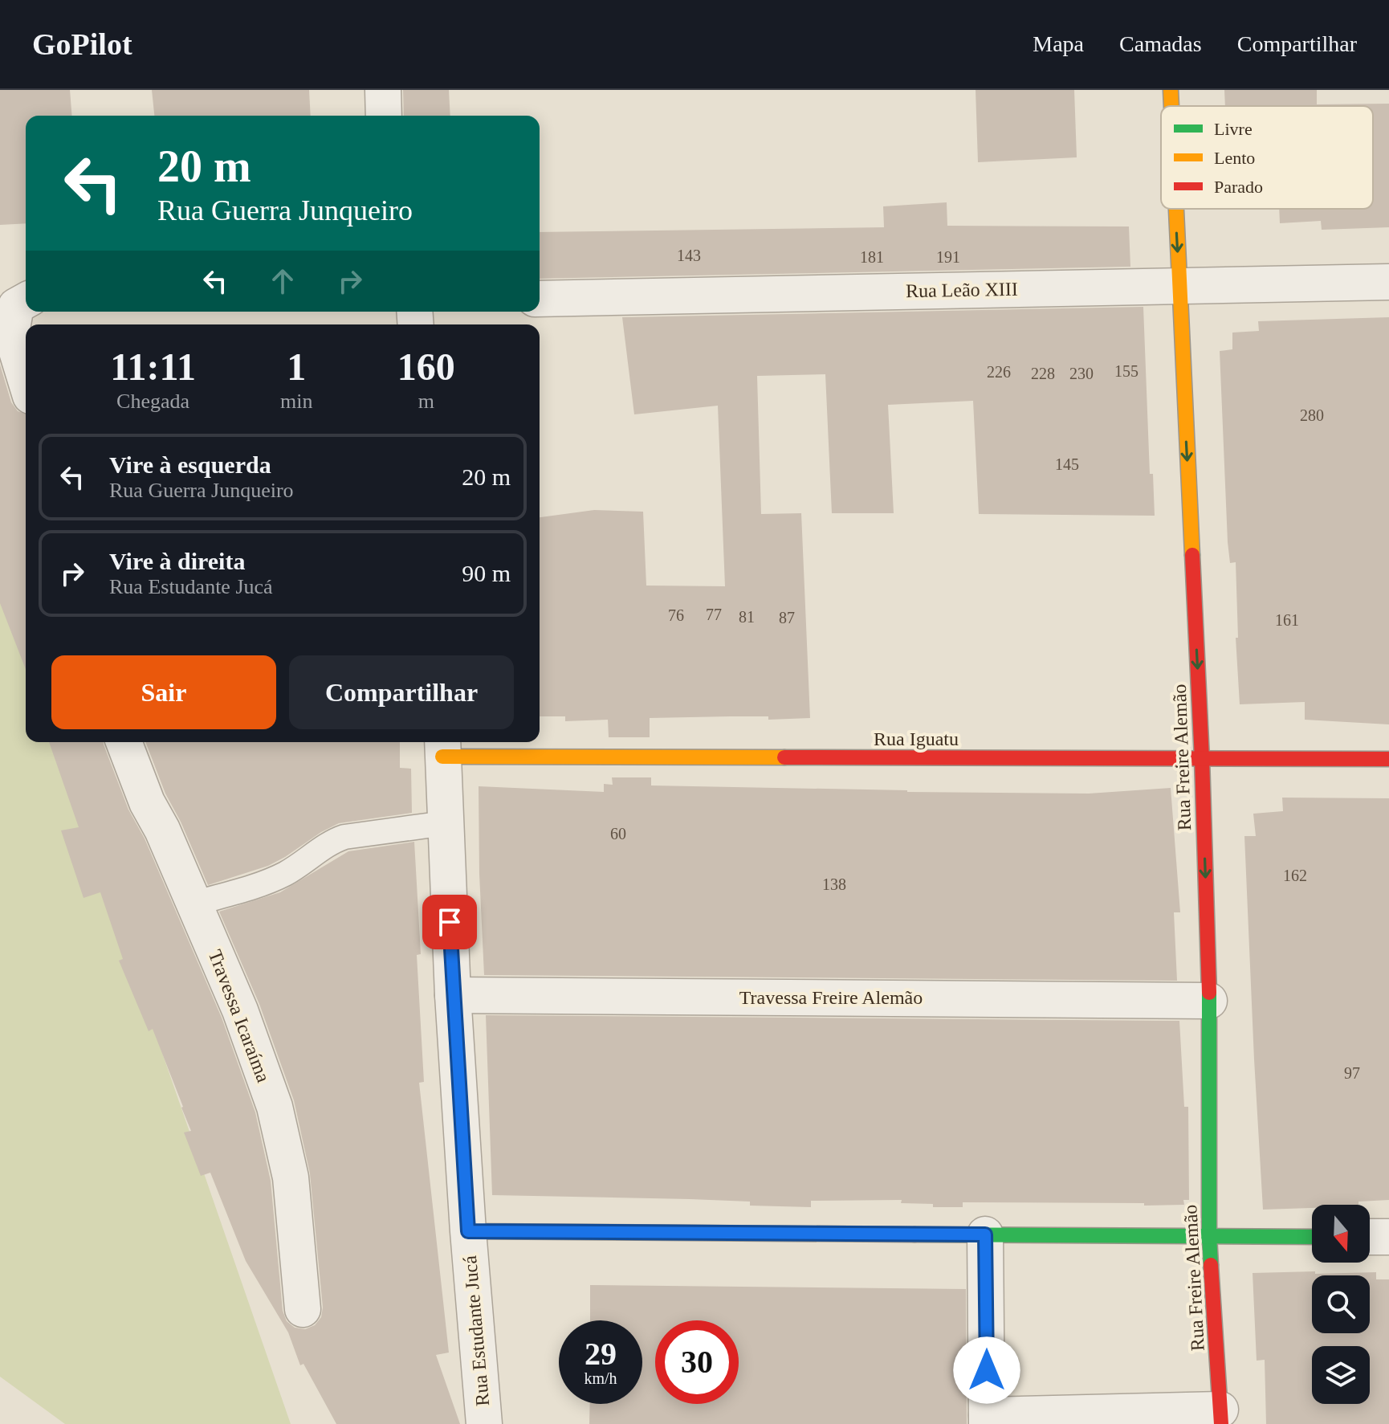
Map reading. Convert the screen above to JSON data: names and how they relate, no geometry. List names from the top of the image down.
{
  "streets": {
    "street": [
      "Rua Leão XIII",
      "Rua Iguatu",
      "Rua Freire Alemão",
      "Travessa Freire Alemão",
      "Travessa Icaraíma",
      "Rua Estudante Jucá"
    ]
  },
  "crossings": [
    ["Rua Leão XIII", "Rua Freire Alemão"],
    ["Rua Iguatu", "Rua Freire Alemão"],
    ["Rua Iguatu", "Rua Estudante Jucá"],
    ["Rua Freire Alemão", "Travessa Freire Alemão"],
    ["Travessa Freire Alemão", "Rua Estudante Jucá"]
  ],
  "one_way": ["Rua Freire Alemão"],
  "house_numbers": [
    "143",
    "181",
    "191",
    "155",
    "226",
    "228",
    "230",
    "280",
    "145",
    "77",
    "76",
    "81",
    "87",
    "161",
    "60",
    "162",
    "138",
    "97"
  ],
  "legend": ["Livre", "Lento", "Parado"],
  "north": "bottom",
  "page": {
    "header": "GoPilot",
    "nav": ["Mapa", "Camadas", "Compartilhar"],
    "turn": ["20 m", "Rua Guerra Junqueiro"],
    "eta": [
      "11:11",
      "Chegada",
      "1",
      "min",
      "160",
      "m"
    ],
    "list": [
      {
        "name": "Vire à esquerda",
        "note": "Rua Guerra Junqueiro",
        "value": "20 m"
      },
      {
        "name": "Vire à direita",
        "note": "Rua Estudante Jucá",
        "value": "90 m"
      }
    ],
    "buttons": ["Sair", "Compartilhar"],
    "speed": "29 km/h",
    "limit": "30"
  }
}
